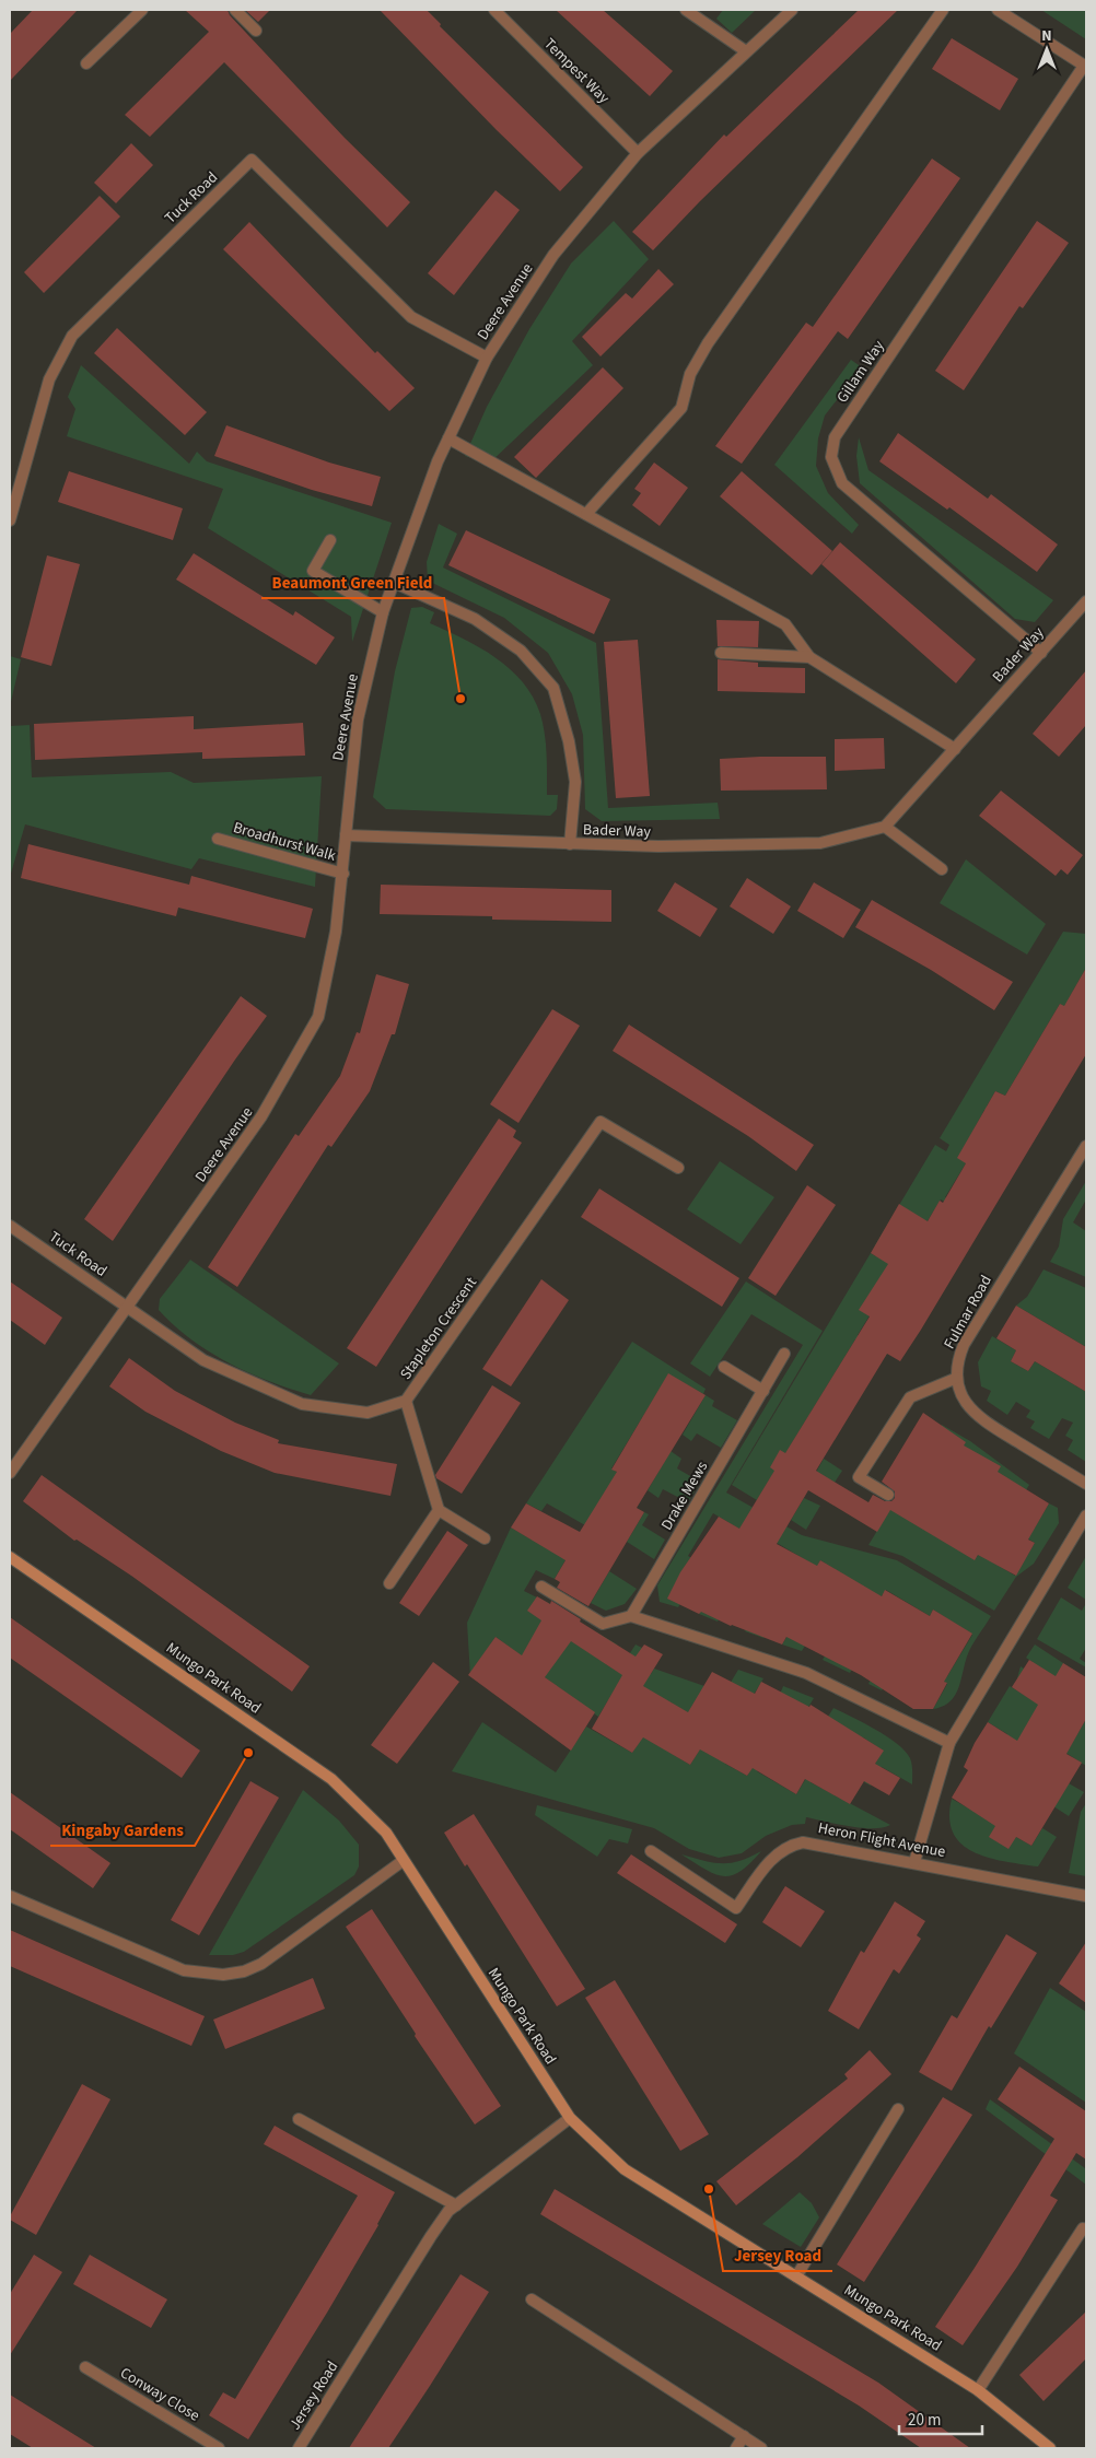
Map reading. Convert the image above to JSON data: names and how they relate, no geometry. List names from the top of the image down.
{
  "streets": {
    "street": [
      "Tempest Way",
      "Tuck Road",
      "Deere Avenue",
      "Gillam Way",
      "Bader Way",
      "Broadhurst Walk",
      "Fulmar Road",
      "Stapleton Crescent",
      "Drake Mews",
      "Mungo Park Road",
      "Heron Flight Avenue",
      "Conway Close",
      "Jersey Road"
    ]
  },
  "crossings": [
    ["Tempest Way", "Deere Avenue"],
    ["Tuck Road", "Deere Avenue"],
    ["Tuck Road", "Stapleton Crescent"],
    ["Deere Avenue", "Bader Way"],
    ["Deere Avenue", "Broadhurst Walk"],
    ["Deere Avenue", "Stapleton Crescent"],
    ["Gillam Way", "Bader Way"],
    ["Mungo Park Road", "Jersey Road"]
  ],
  "places": ["Beaumont Green Field", "Kingaby Gardens", "Jersey Road"],
  "scale_bar": "20 m",
  "north": "top"
}
